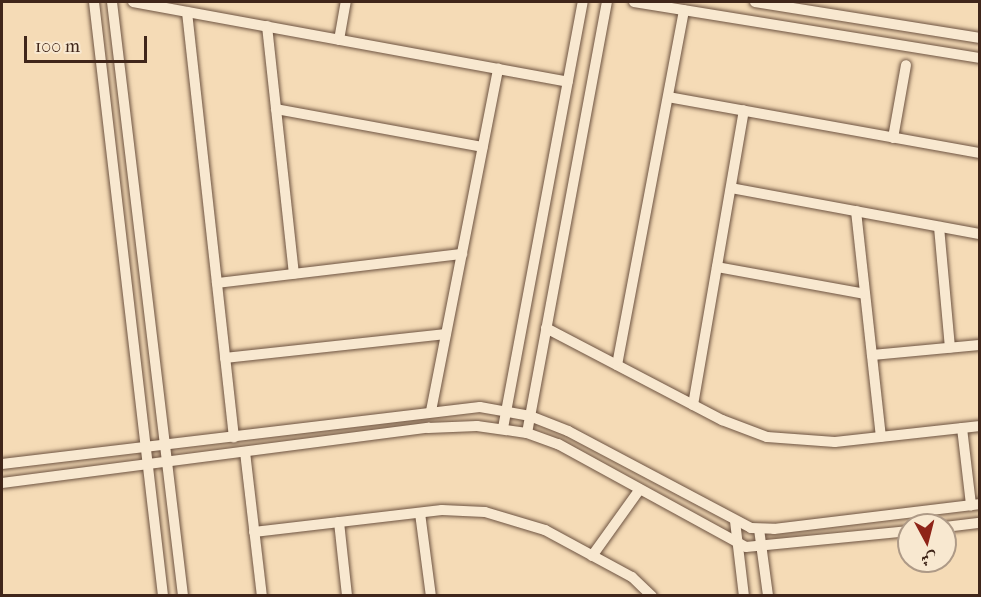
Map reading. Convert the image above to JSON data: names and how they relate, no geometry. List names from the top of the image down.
{
  "scale_bar": "100 m",
  "north": "bottom"
}
